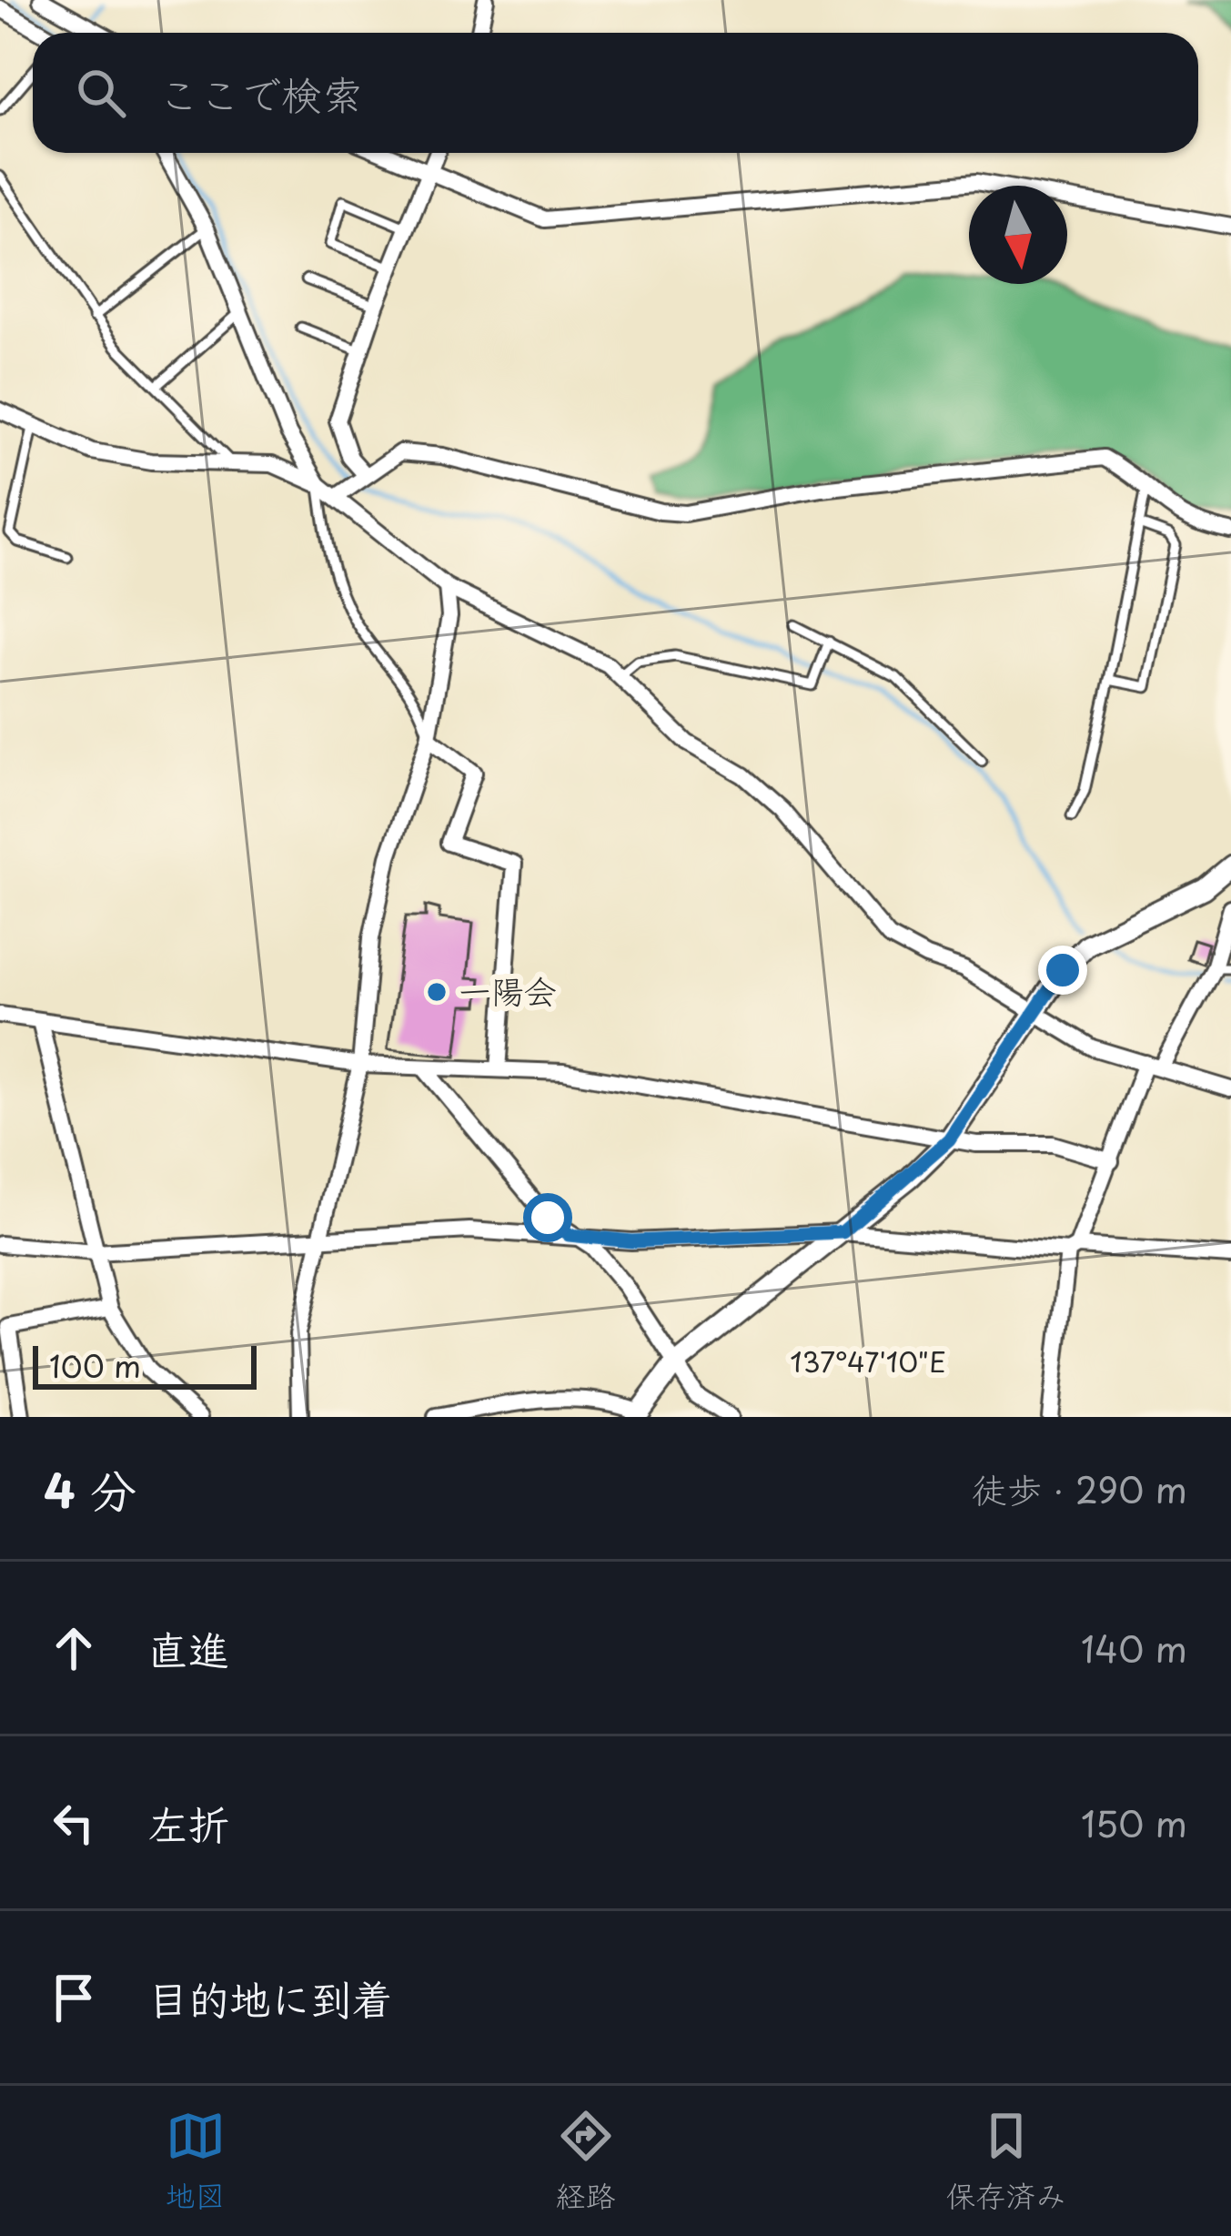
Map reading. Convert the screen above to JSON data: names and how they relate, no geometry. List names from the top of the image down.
{
  "places": ["一陽会"],
  "scale_bar": "100 m",
  "north": "bottom",
  "page": {
    "search": "ここで検索",
    "scale": "100 m",
    "heading": ["4 分", "徒歩 · 290 m"],
    "list": [
      ["直進", "140 m"],
      ["左折", "150 m"],
      "目的地に到着"
    ],
    "nav": ["地図", "経路", "保存済み"]
  },
  "coordinates": ["137°47'10\"E"]
}
